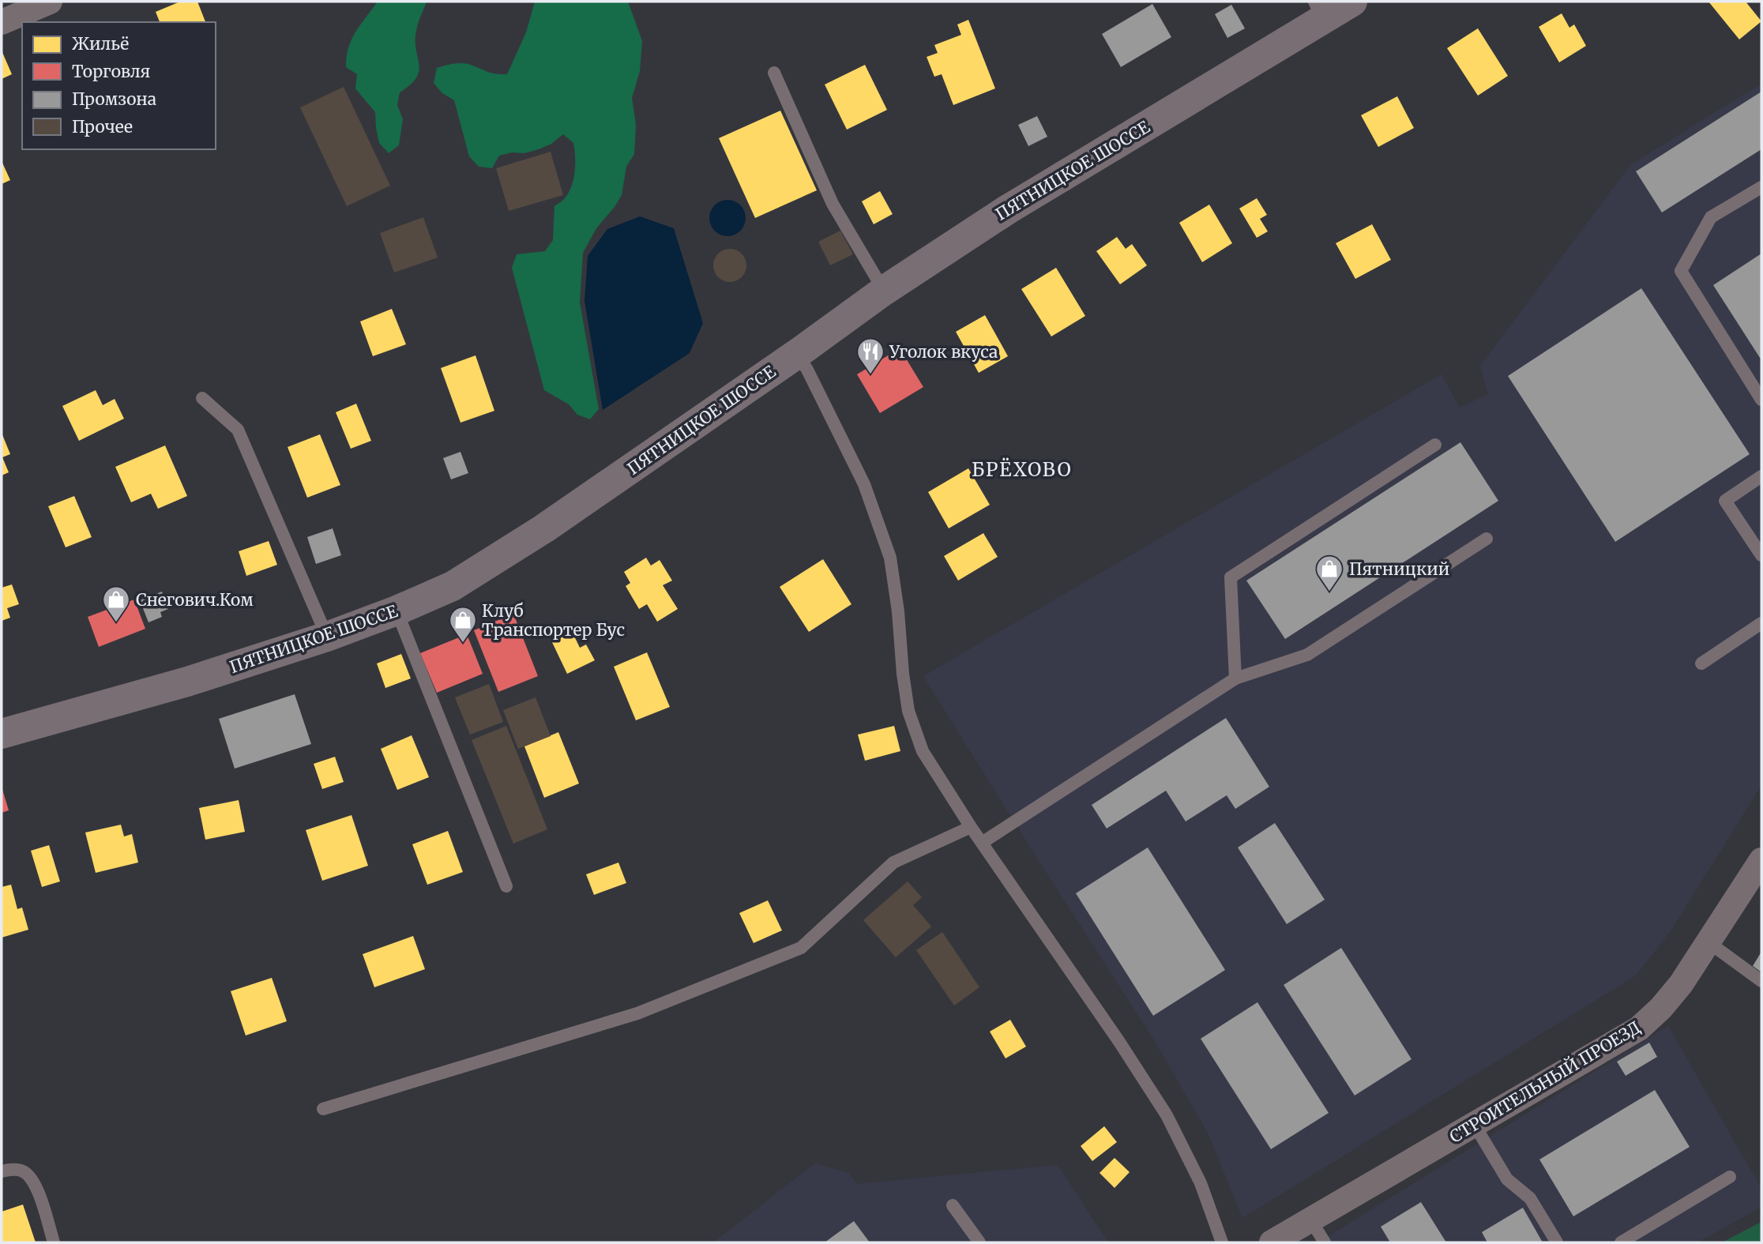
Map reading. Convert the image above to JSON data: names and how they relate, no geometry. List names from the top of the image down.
{
  "streets": {
    "main road": ["ПЯТНИЦКОЕ ШОССЕ"],
    "street": ["СТРОИТЕЛЬНЫЙ ПРОЕЗД"]
  },
  "districts": ["БРЁХОВО"],
  "places": {
    "restaurant": ["Уголок вкуса"],
    "shop": ["Пятницкий", "Снегович.Ком", "Клуб Транспортер Бус"]
  },
  "legend": [
    "Жильё",
    "Торговля",
    "Промзона",
    "Прочее"
  ]
}
